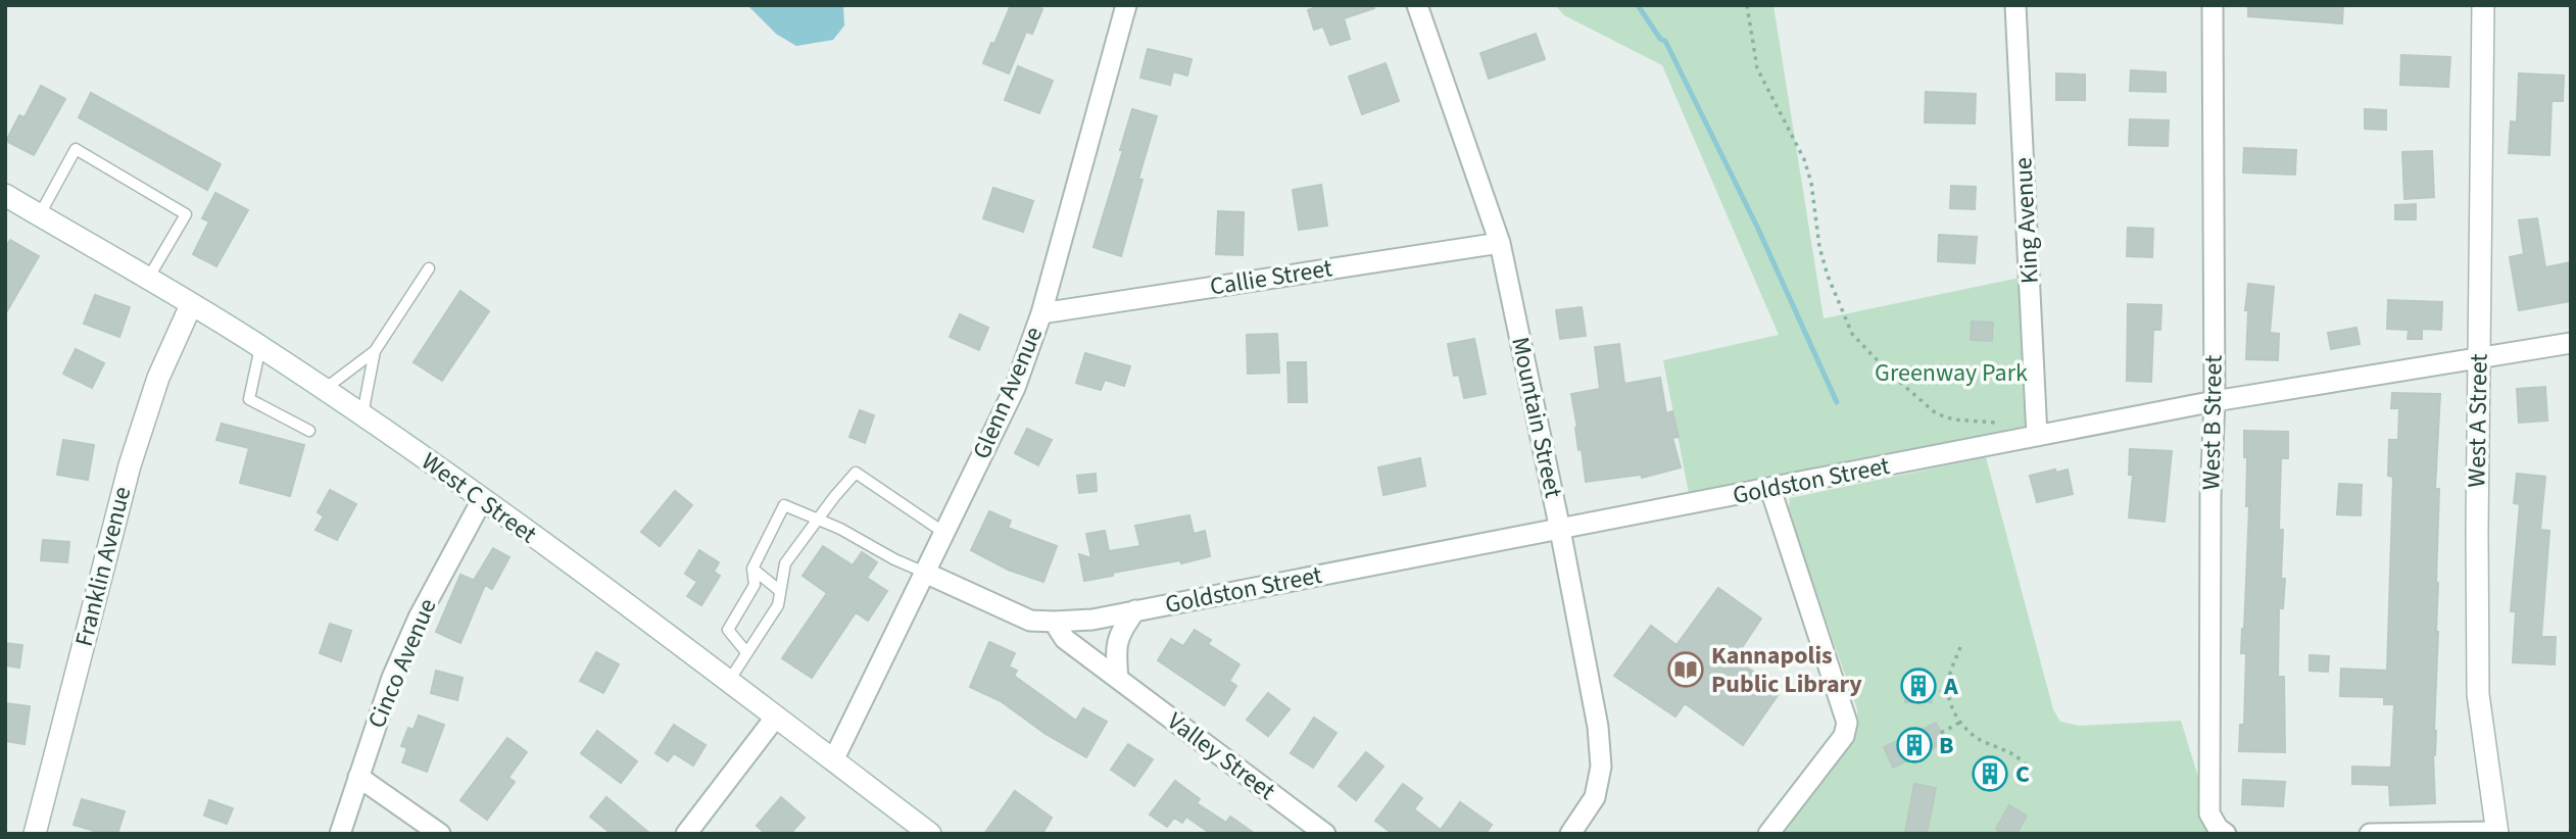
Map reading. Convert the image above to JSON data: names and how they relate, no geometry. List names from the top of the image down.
{
  "streets": {
    "street": [
      "King Avenue",
      "Callie Street",
      "Glenn Avenue",
      "Mountain Street",
      "West A Street",
      "West B Street",
      "Goldston Street",
      "West C Street",
      "Franklin Avenue",
      "Cinco Avenue",
      "Valley Street"
    ]
  },
  "crossings": [
    ["King Avenue", "Goldston Street"],
    ["Callie Street", "Glenn Avenue"],
    ["Callie Street", "Mountain Street"],
    ["Glenn Avenue", "West C Street"],
    ["Mountain Street", "Goldston Street"],
    ["West A Street", "Goldston Street"],
    ["West B Street", "Goldston Street"],
    ["Goldston Street", "Valley Street"],
    ["West C Street", "Franklin Avenue"],
    ["West C Street", "Cinco Avenue"]
  ],
  "parks": ["Greenway Park"],
  "places": {
    "library": ["Kannapolis Public Library"],
    "building": ["A", "B", "C"]
  }
}
